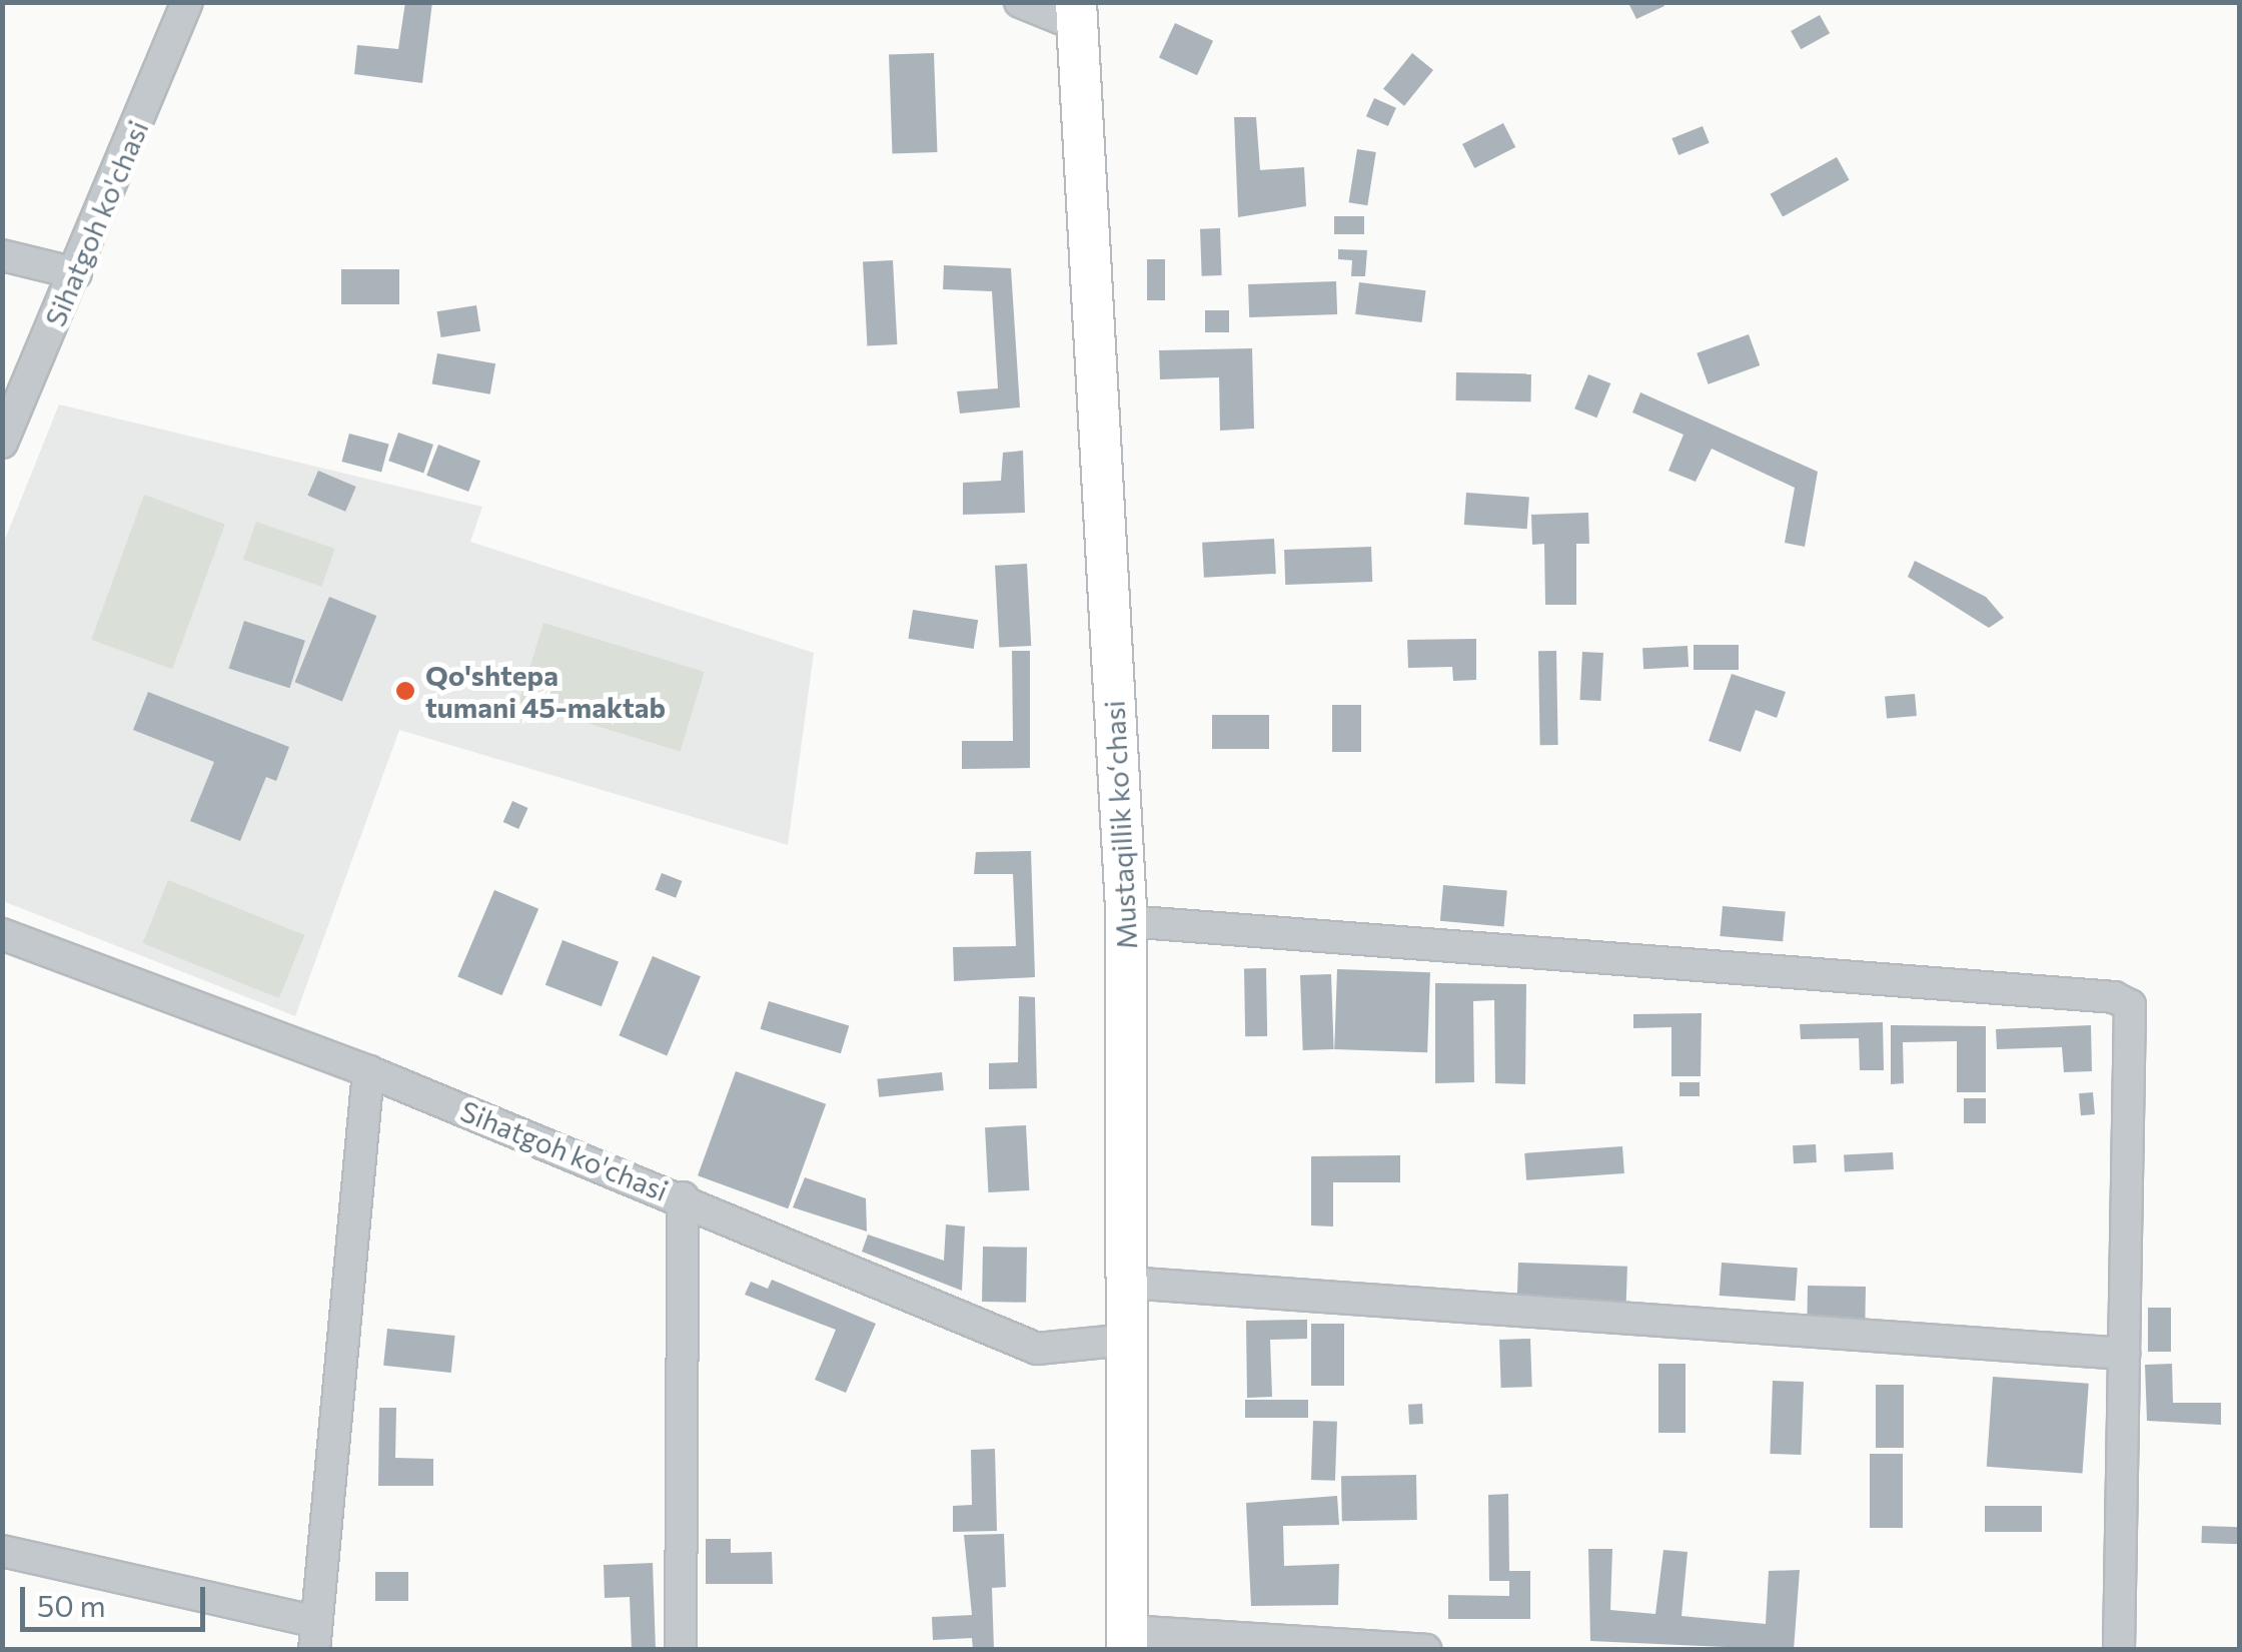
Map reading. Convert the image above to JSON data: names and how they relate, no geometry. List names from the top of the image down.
{
  "streets": {
    "main road": ["Mustaqillik koʻchasi"],
    "street": ["Sihatgoh ko'chasi"]
  },
  "crossings": [
    ["Sihatgoh ko'chasi", "Mustaqillik koʻchasi"]
  ],
  "places": ["Qo'shtepa tumani 45-maktab"],
  "scale_bar": "50 m"
}
